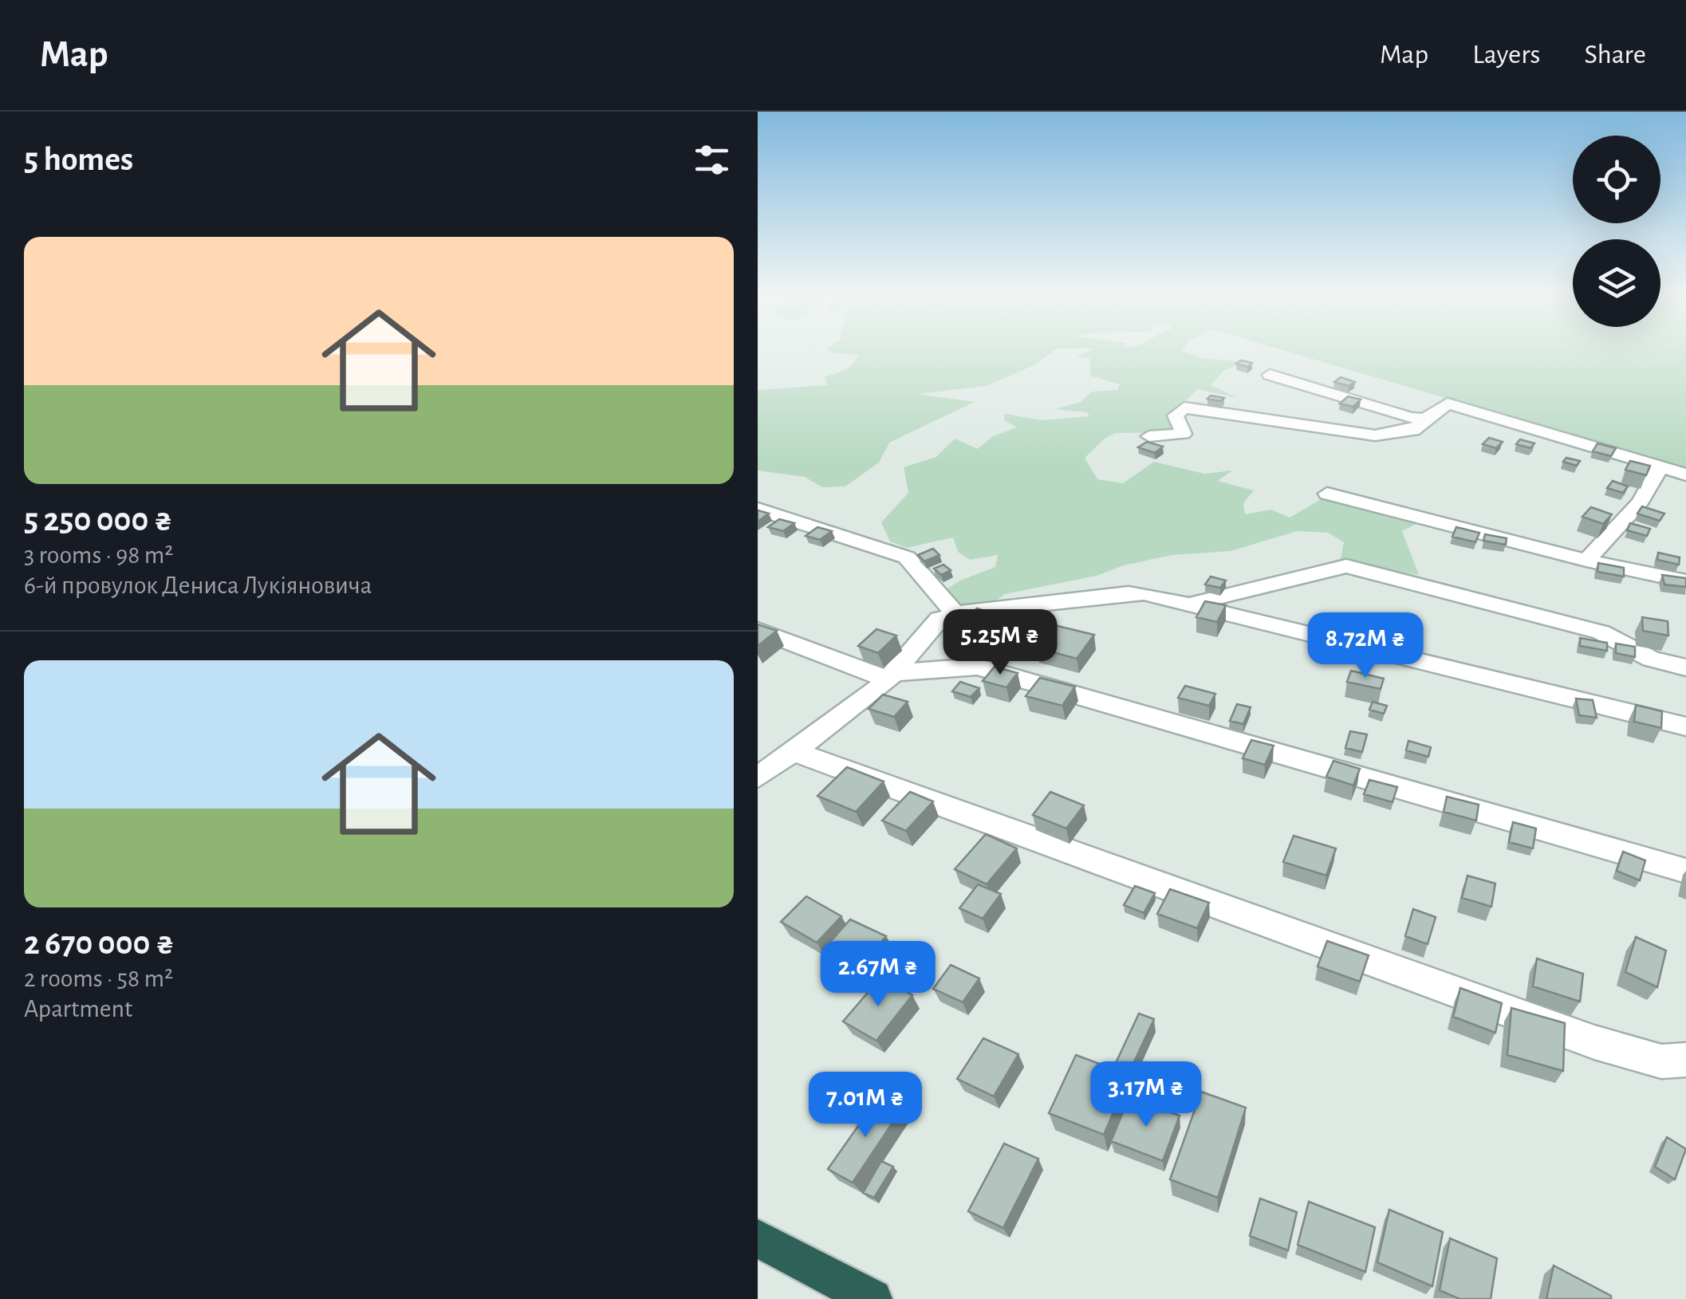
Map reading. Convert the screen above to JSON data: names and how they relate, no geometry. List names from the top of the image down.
{
  "page": {
    "header": "Map",
    "nav": ["Map", "Layers", "Share"],
    "heading": "5 homes",
    "list": [
      {
        "name": "5 250 000 ₴",
        "note": "3 rooms · 98 m² · 6-й провулок Дениса Лукіяновича"
      },
      {
        "name": "2 670 000 ₴",
        "note": "2 rooms · 58 m² · Apartment"
      }
    ],
    "price": [
      "5.25M ₴",
      "8.72M ₴",
      "2.67M ₴",
      "3.17M ₴",
      "7.01M ₴"
    ]
  }
}
